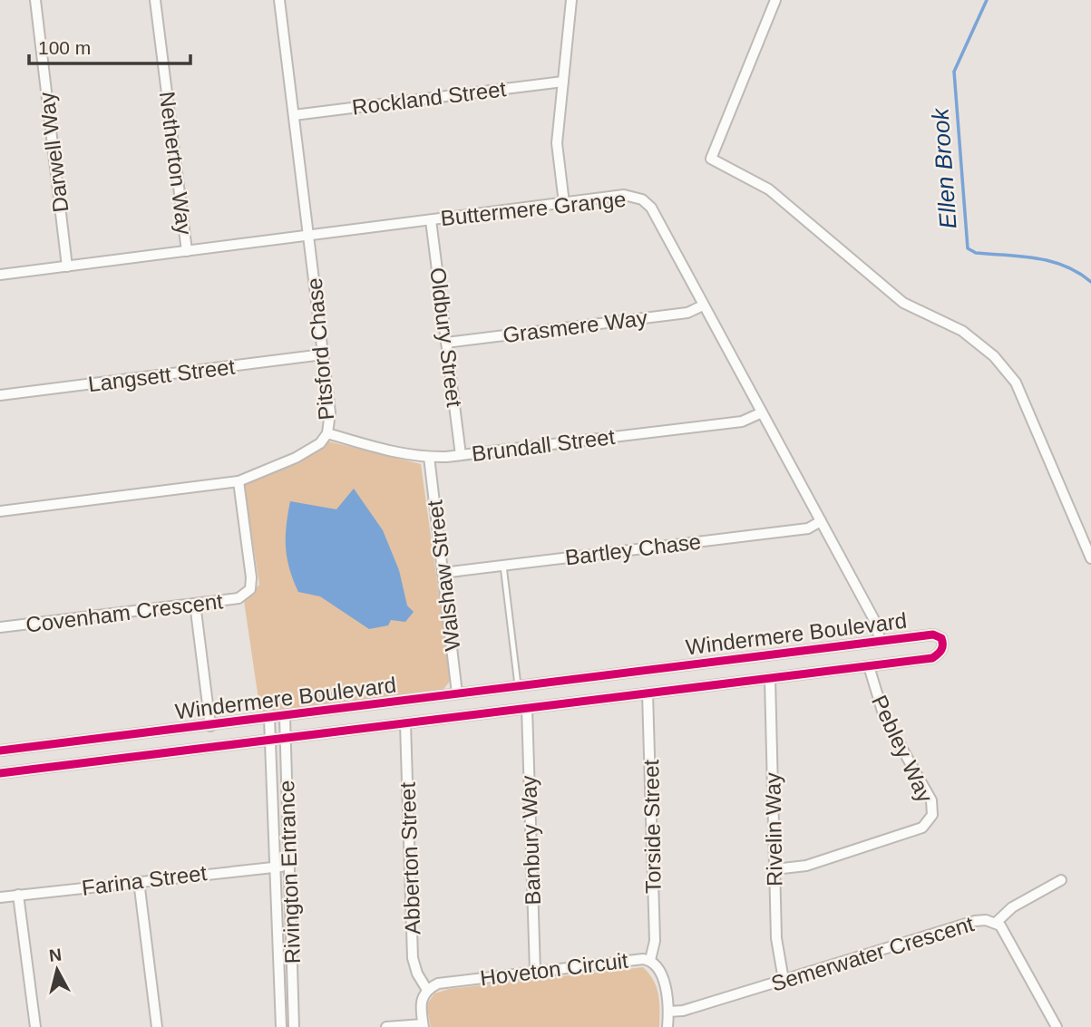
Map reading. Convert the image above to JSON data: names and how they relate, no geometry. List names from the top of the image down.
{
  "streets": {
    "street": [
      "Rockland Street",
      "Darwell Way",
      "Netherton Way",
      "Buttermere Grange",
      "Grasmere Way",
      "Oldbury Street",
      "Pitsford Chase",
      "Langsett Street",
      "Brundall Street",
      "Bartley Chase",
      "Walshaw Street",
      "Covenham Crescent",
      "Windermere Boulevard",
      "Pebley Way",
      "Torside Street",
      "Rivelin Way",
      "Banbury Way",
      "Abberton Street",
      "Rivington Entrance",
      "Farina Street",
      "Semerwater Crescent",
      "Hoveton Circuit"
    ]
  },
  "crossings": [
    ["Rockland Street", "Pitsford Chase"],
    ["Darwell Way", "Buttermere Grange"],
    ["Netherton Way", "Buttermere Grange"],
    ["Buttermere Grange", "Grasmere Way"],
    ["Buttermere Grange", "Oldbury Street"],
    ["Buttermere Grange", "Pitsford Chase"],
    ["Buttermere Grange", "Brundall Street"],
    ["Buttermere Grange", "Bartley Chase"],
    ["Buttermere Grange", "Windermere Boulevard"],
    ["Grasmere Way", "Oldbury Street"],
    ["Oldbury Street", "Brundall Street"],
    ["Pitsford Chase", "Langsett Street"],
    ["Pitsford Chase", "Brundall Street"],
    ["Pitsford Chase", "Covenham Crescent"],
    ["Brundall Street", "Walshaw Street"],
    ["Bartley Chase", "Walshaw Street"],
    ["Walshaw Street", "Windermere Boulevard"],
    ["Windermere Boulevard", "Pebley Way"],
    ["Windermere Boulevard", "Torside Street"],
    ["Windermere Boulevard", "Rivelin Way"],
    ["Windermere Boulevard", "Banbury Way"],
    ["Windermere Boulevard", "Abberton Street"],
    ["Windermere Boulevard", "Rivington Entrance"],
    ["Pebley Way", "Rivelin Way"],
    ["Torside Street", "Hoveton Circuit"],
    ["Rivelin Way", "Semerwater Crescent"],
    ["Banbury Way", "Hoveton Circuit"],
    ["Abberton Street", "Hoveton Circuit"],
    ["Rivington Entrance", "Farina Street"],
    ["Semerwater Crescent", "Hoveton Circuit"]
  ],
  "water": ["Ellen Brook"],
  "scale_bar": "100 m",
  "north": "top"
}
